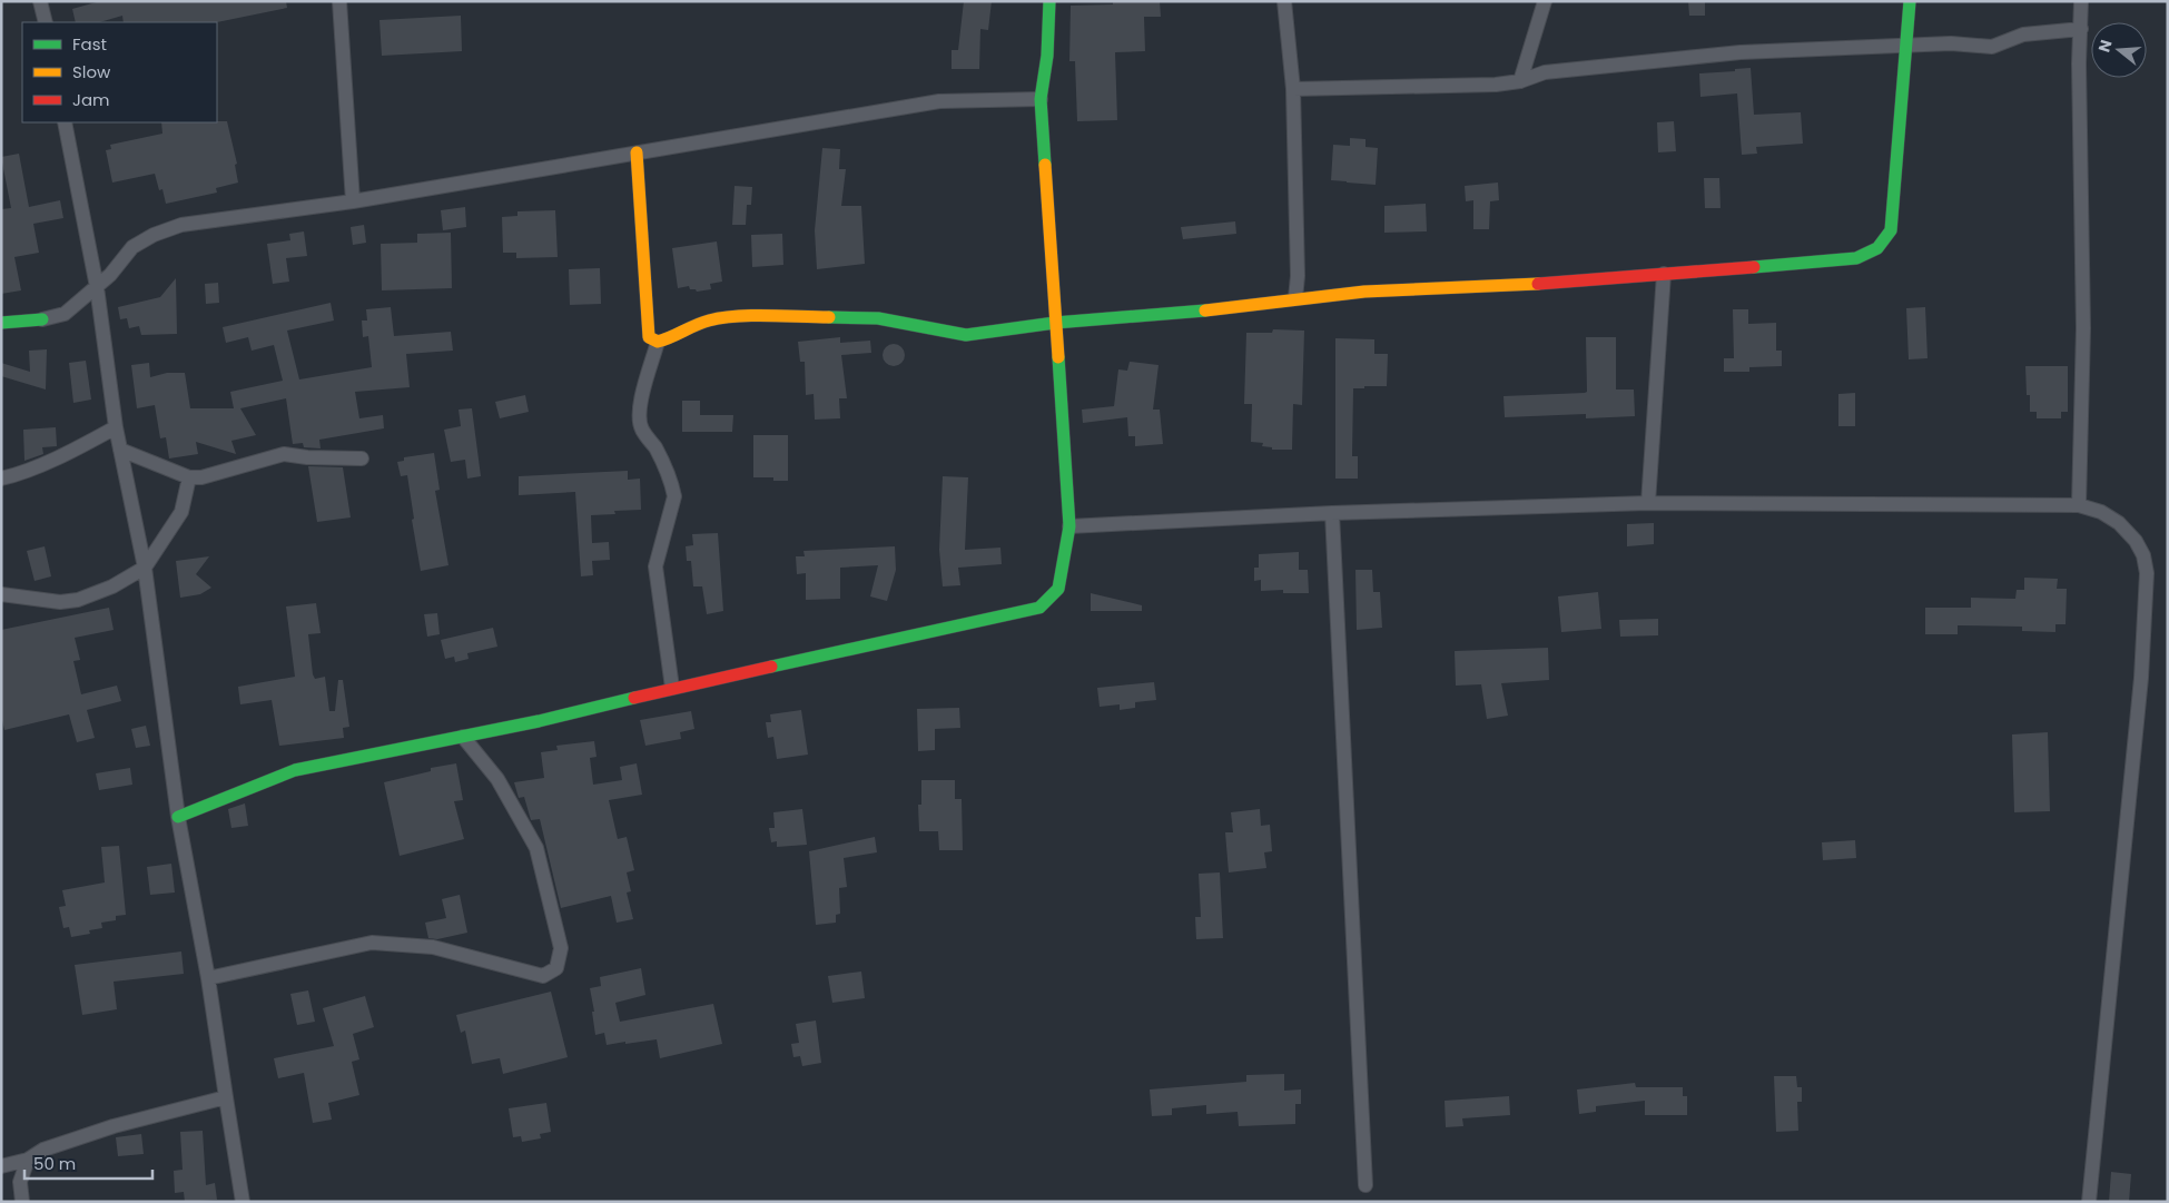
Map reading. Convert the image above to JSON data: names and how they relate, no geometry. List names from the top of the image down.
{
  "legend": ["Fast", "Slow", "Jam"],
  "scale_bar": "50 m",
  "north": "left"
}
